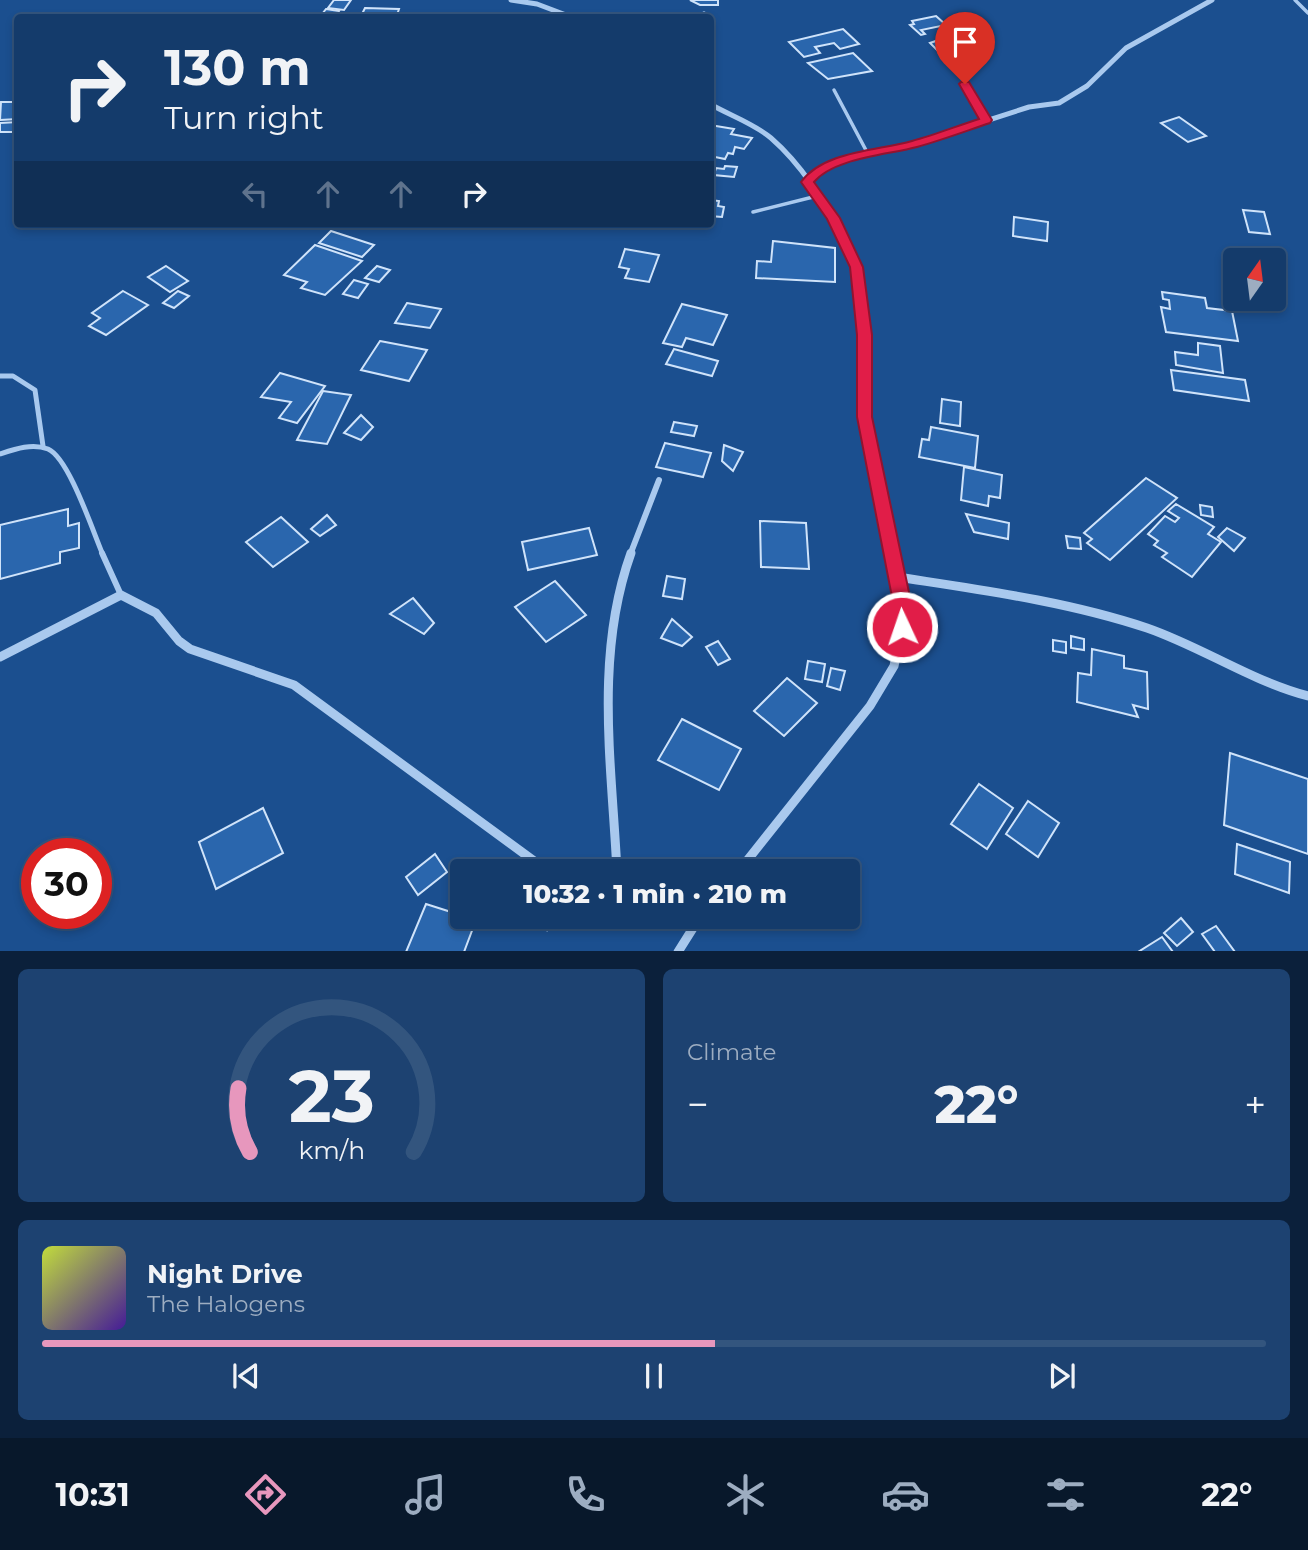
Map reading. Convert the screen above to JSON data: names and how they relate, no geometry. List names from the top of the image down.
{
  "north": "top",
  "page": {
    "turn": ["130 m", "Turn right"],
    "limit": "30",
    "trip": "10:32 · 1 min · 210 m",
    "tile": "Climate",
    "heat": ["−", "22°", "+"],
    "song": ["Night Drive", "The Halogens"],
    "tabs": ["10:31", "22°"],
    "gauge": ["23", "km/h"]
  }
}
